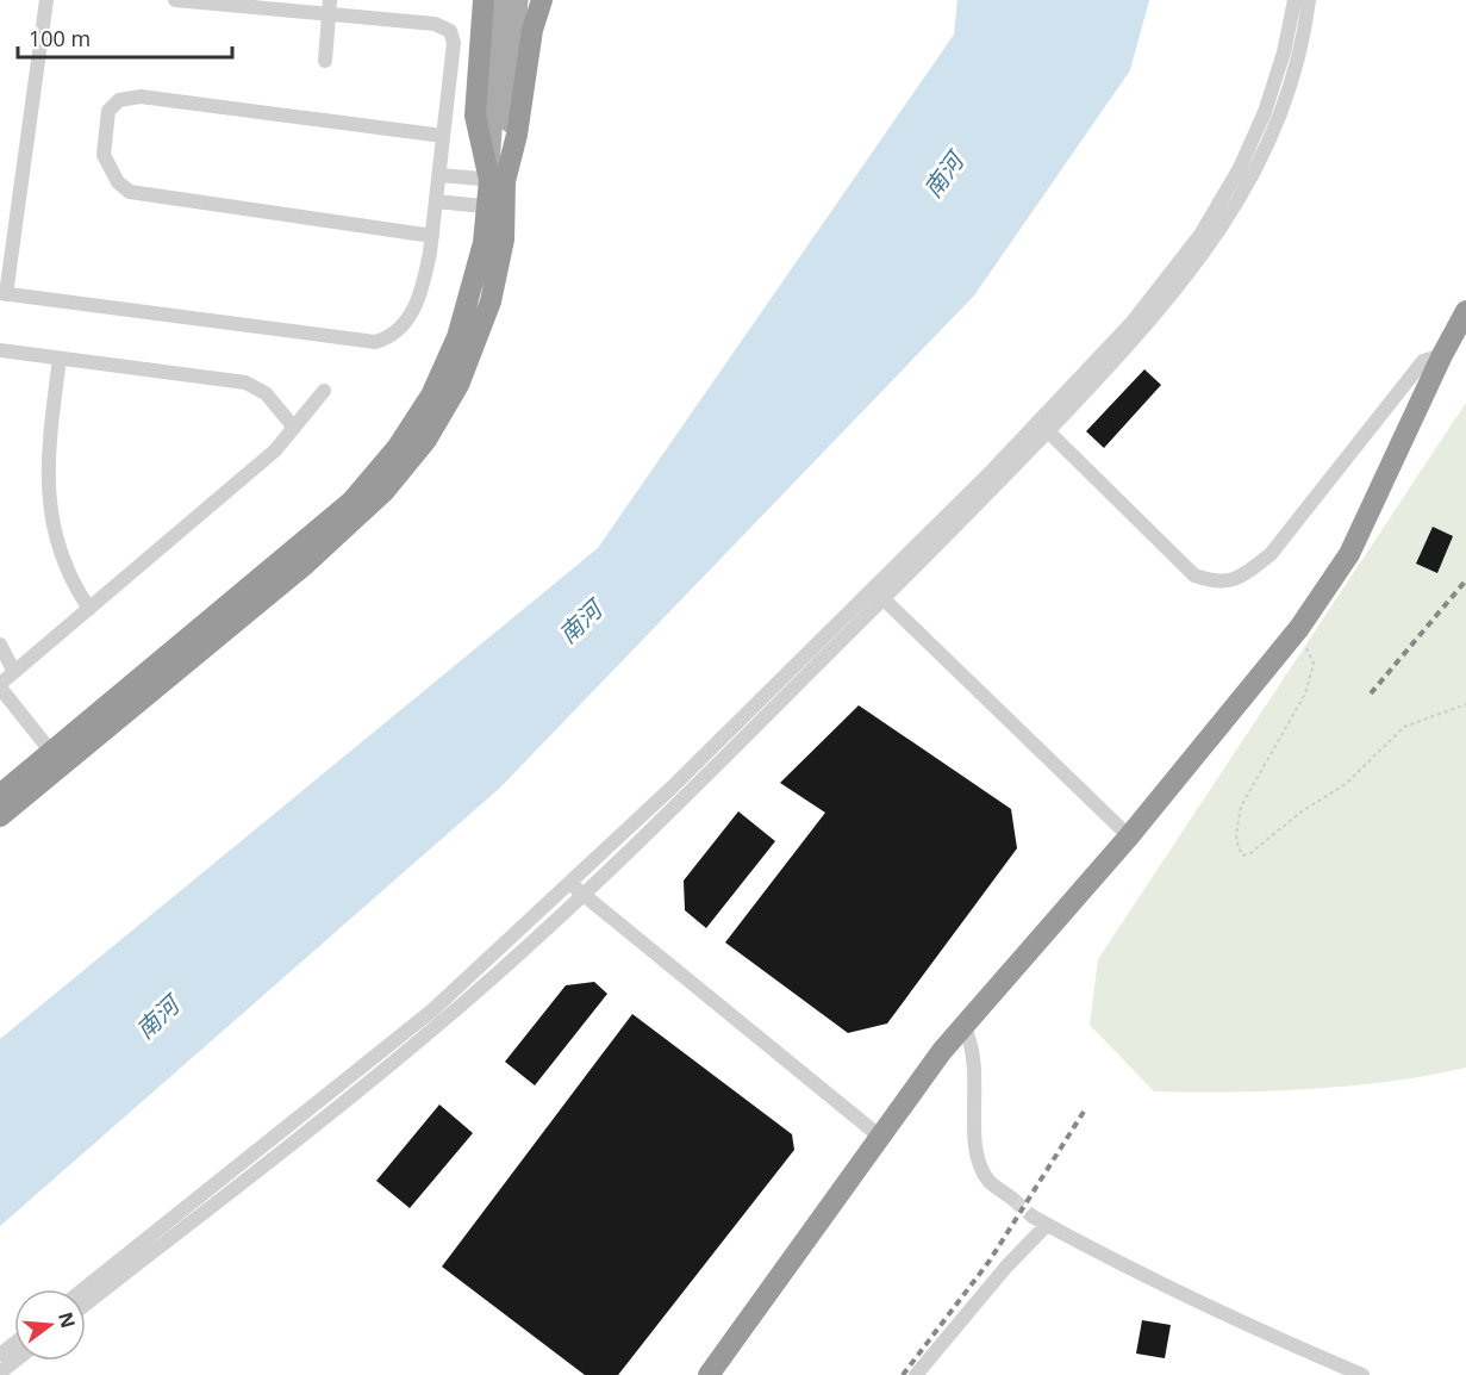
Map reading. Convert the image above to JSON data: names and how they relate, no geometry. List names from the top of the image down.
{
  "water": ["南河"],
  "scale_bar": "100 m",
  "north": "right"
}
